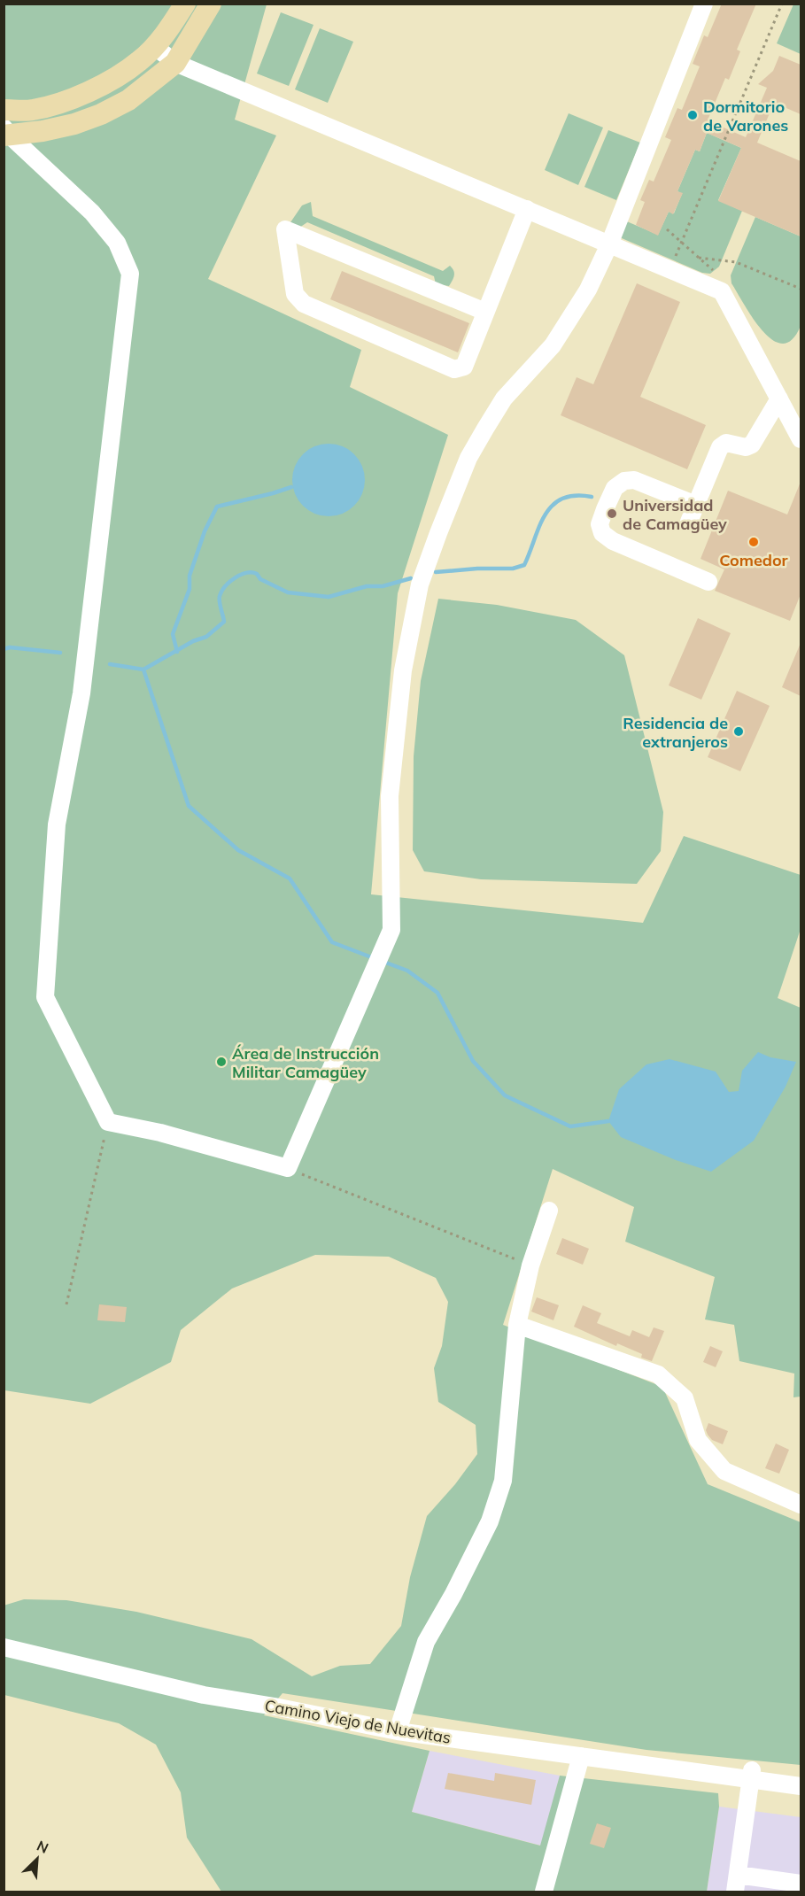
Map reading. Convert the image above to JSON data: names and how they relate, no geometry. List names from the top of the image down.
{
  "streets": {
    "street": ["Camino Viejo de Nuevitas"]
  },
  "places": [
    "Dormitorio de Varones",
    "Universidad de Camagüey",
    "Comedor",
    "Residencia de extranjeros",
    "Área de Instrucción Militar Camagüey"
  ],
  "north": "top right"
}
